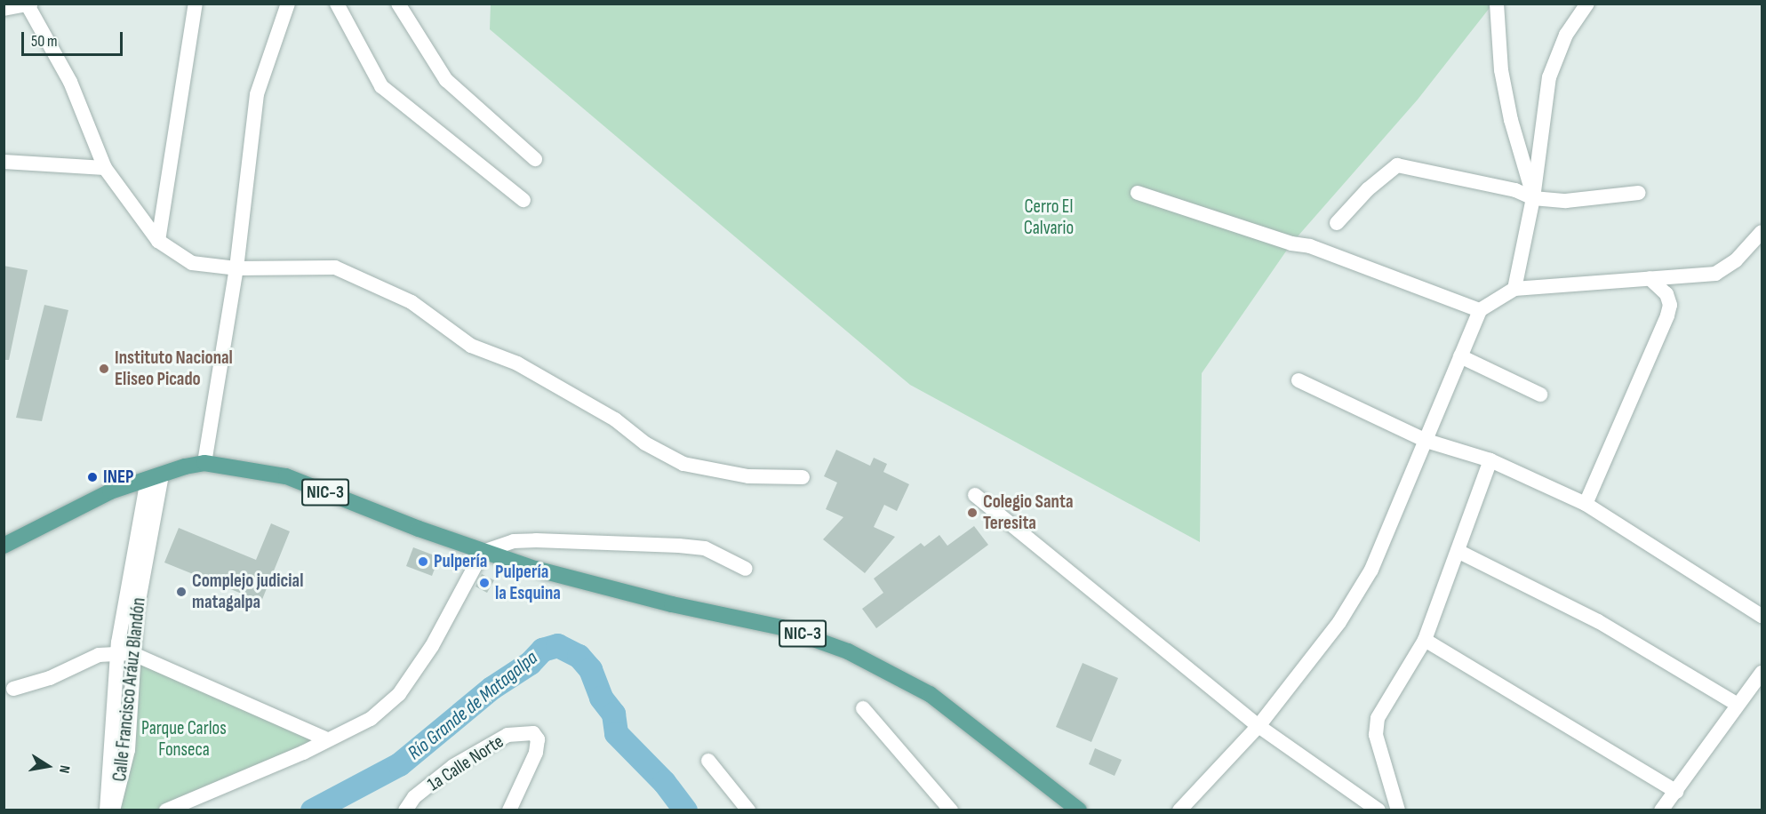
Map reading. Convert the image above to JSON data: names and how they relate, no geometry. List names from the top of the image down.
{
  "streets": {
    "main road": ["NIC-3"],
    "street": ["Calle Francisco Aráuz Blandón", "1a Calle Norte"]
  },
  "crossings": [
    ["NIC-3", "Calle Francisco Aráuz Blandón"]
  ],
  "water": ["Río Grande de Matagalpa"],
  "parks": ["Cerro El Calvario", "Parque Carlos Fonseca"],
  "places": [
    "Instituto Nacional Eliseo Picado",
    "INEP",
    "Colegio Santa Teresita",
    "Pulpería",
    "Pulpería la Esquina",
    "Complejo judicial matagalpa"
  ],
  "scale_bar": "50 m",
  "north": "right"
}
